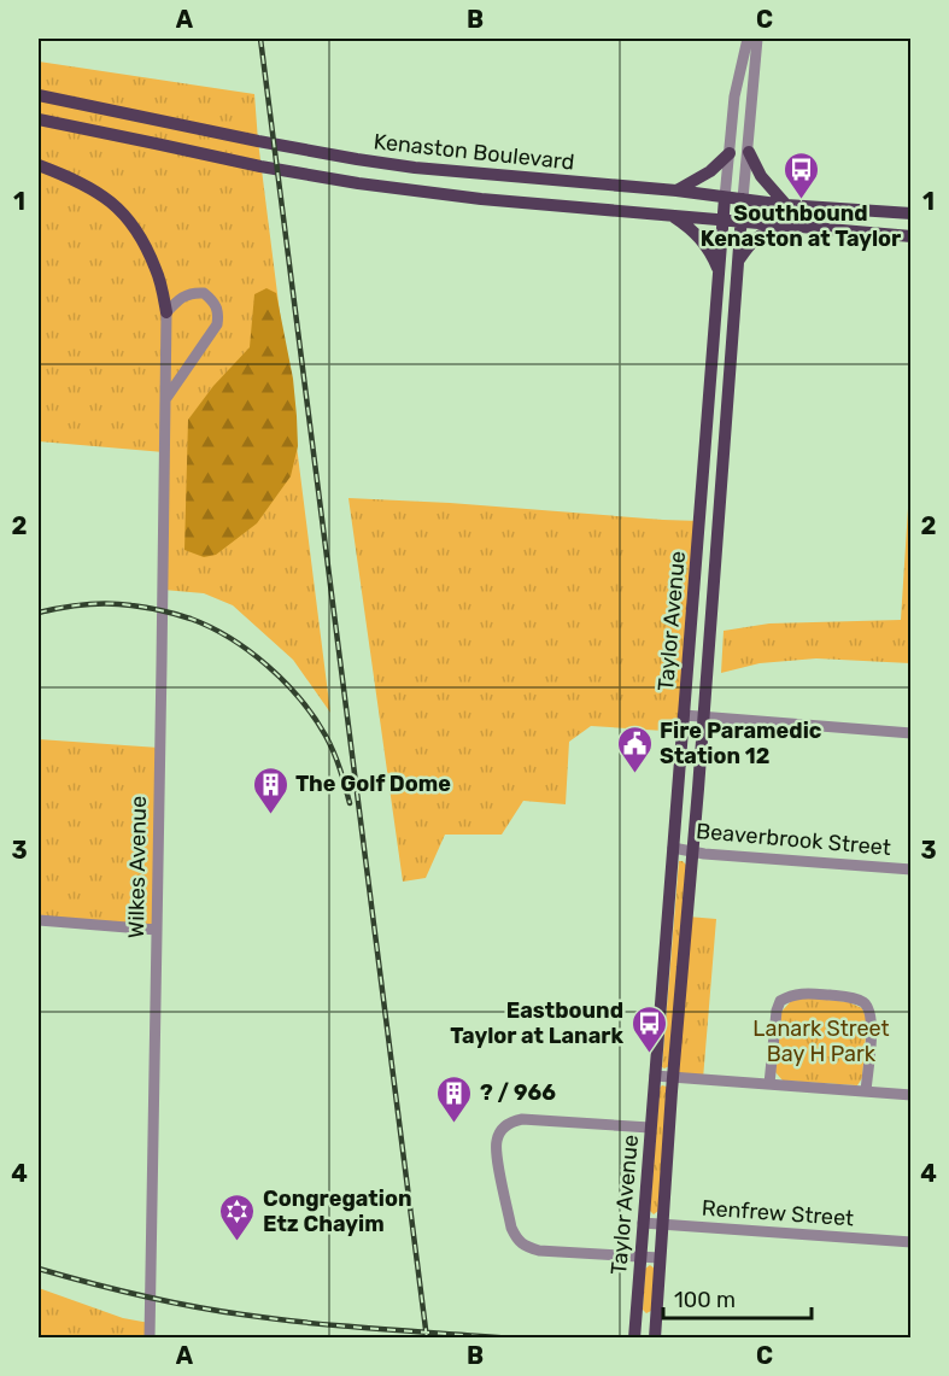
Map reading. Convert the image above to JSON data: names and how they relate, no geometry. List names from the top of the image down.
{
  "streets": {
    "main road": ["Kenaston Boulevard", "Taylor Avenue"],
    "street": ["Beaverbrook Street", "Wilkes Avenue", "Renfrew Street"]
  },
  "crossings": [
    ["Kenaston Boulevard", "Taylor Avenue"],
    ["Taylor Avenue", "Beaverbrook Street"],
    ["Taylor Avenue", "Renfrew Street"]
  ],
  "parks": ["Lanark Street Bay H Park"],
  "places": {
    "bus stop": ["Southbound Kenaston at Taylor", "Eastbound Taylor at Lanark"],
    "public building": ["Fire Paramedic Station 12"],
    "building": ["The Golf Dome", "? / 966"],
    "synagogue": ["Congregation Etz Chayim"]
  },
  "scale_bar": "100 m",
  "grid": {
    "columns": ["A", "B", "C"],
    "rows": [
      "1",
      "2",
      "3",
      "4"
    ]
  }
}
